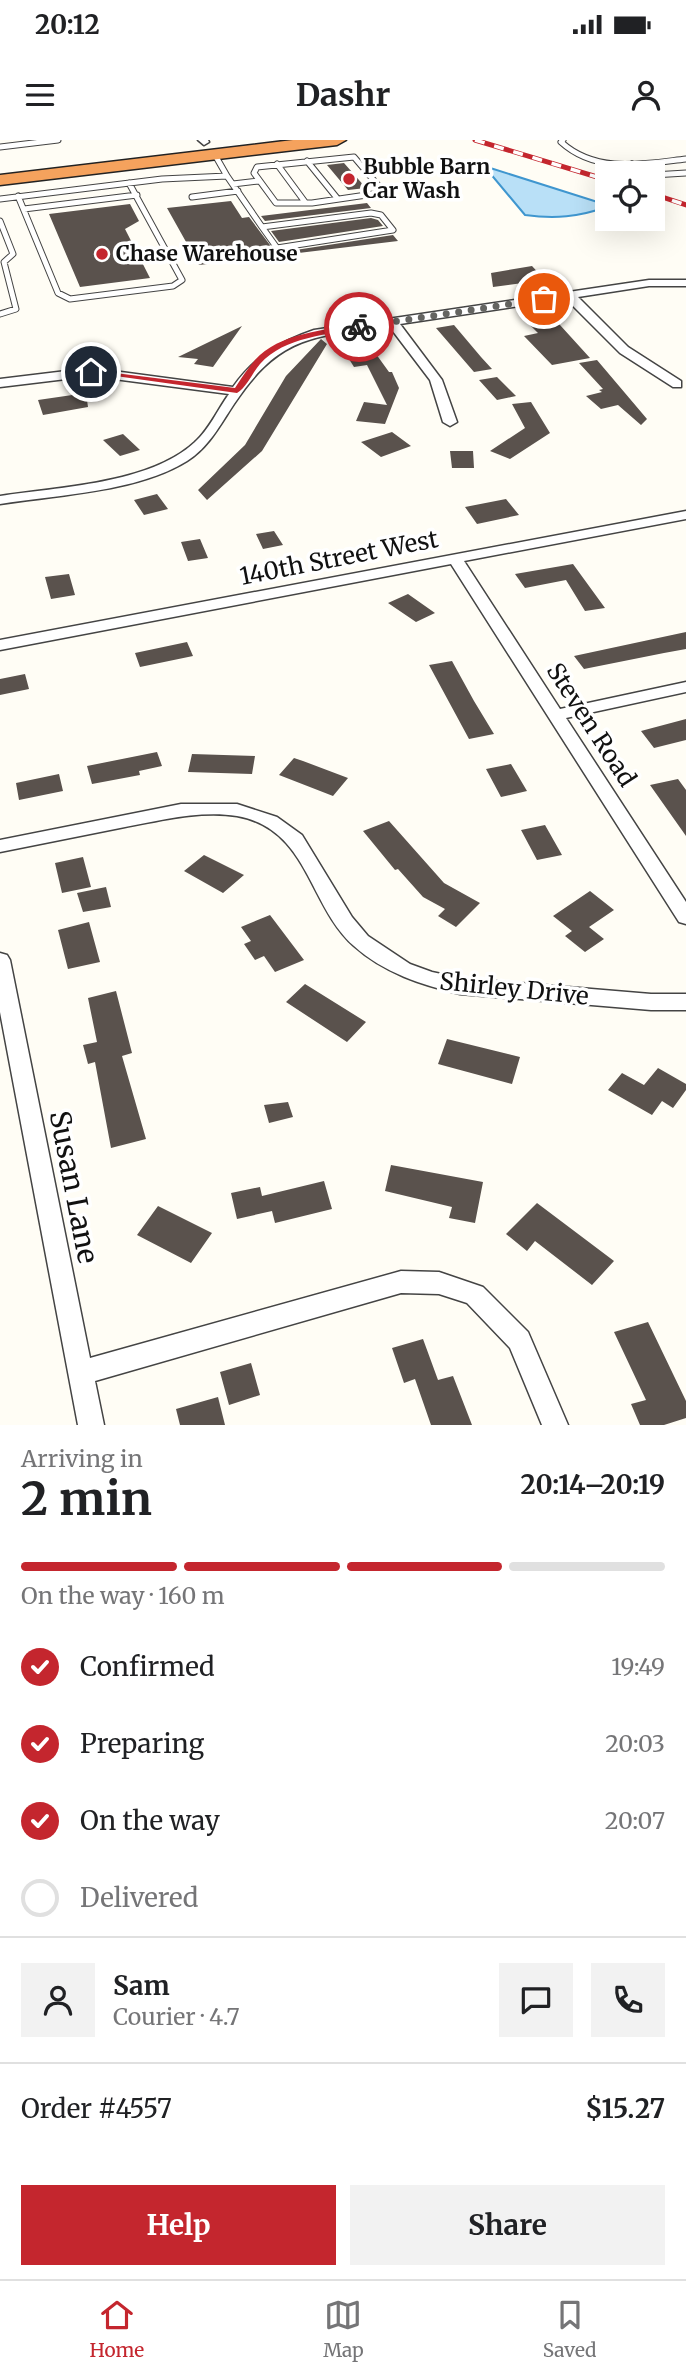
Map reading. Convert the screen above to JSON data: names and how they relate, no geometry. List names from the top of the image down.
{
  "streets": {
    "street": [
      "140th Street West",
      "Steven Road",
      "Shirley Drive",
      "Susan Lane"
    ]
  },
  "crossings": [
    ["140th Street West", "Steven Road"]
  ],
  "places": ["Bubble Barn Car Wash", "Chase Warehouse"],
  "page": {
    "status": "20:12",
    "header": "Dashr",
    "heading": ["2 min", "Arriving in", "20:14–20:19"],
    "panel": [
      "Sam",
      "Courier · 4.7",
      "Order #4557",
      "$15.27"
    ],
    "bar": "On the way · 160 m",
    "list": [
      ["Confirmed", "19:49"],
      ["Preparing", "20:03"],
      ["On the way", "20:07"],
      "Delivered"
    ],
    "buttons": ["Help", "Share"],
    "tabs": ["Home", "Map", "Saved"]
  }
}
